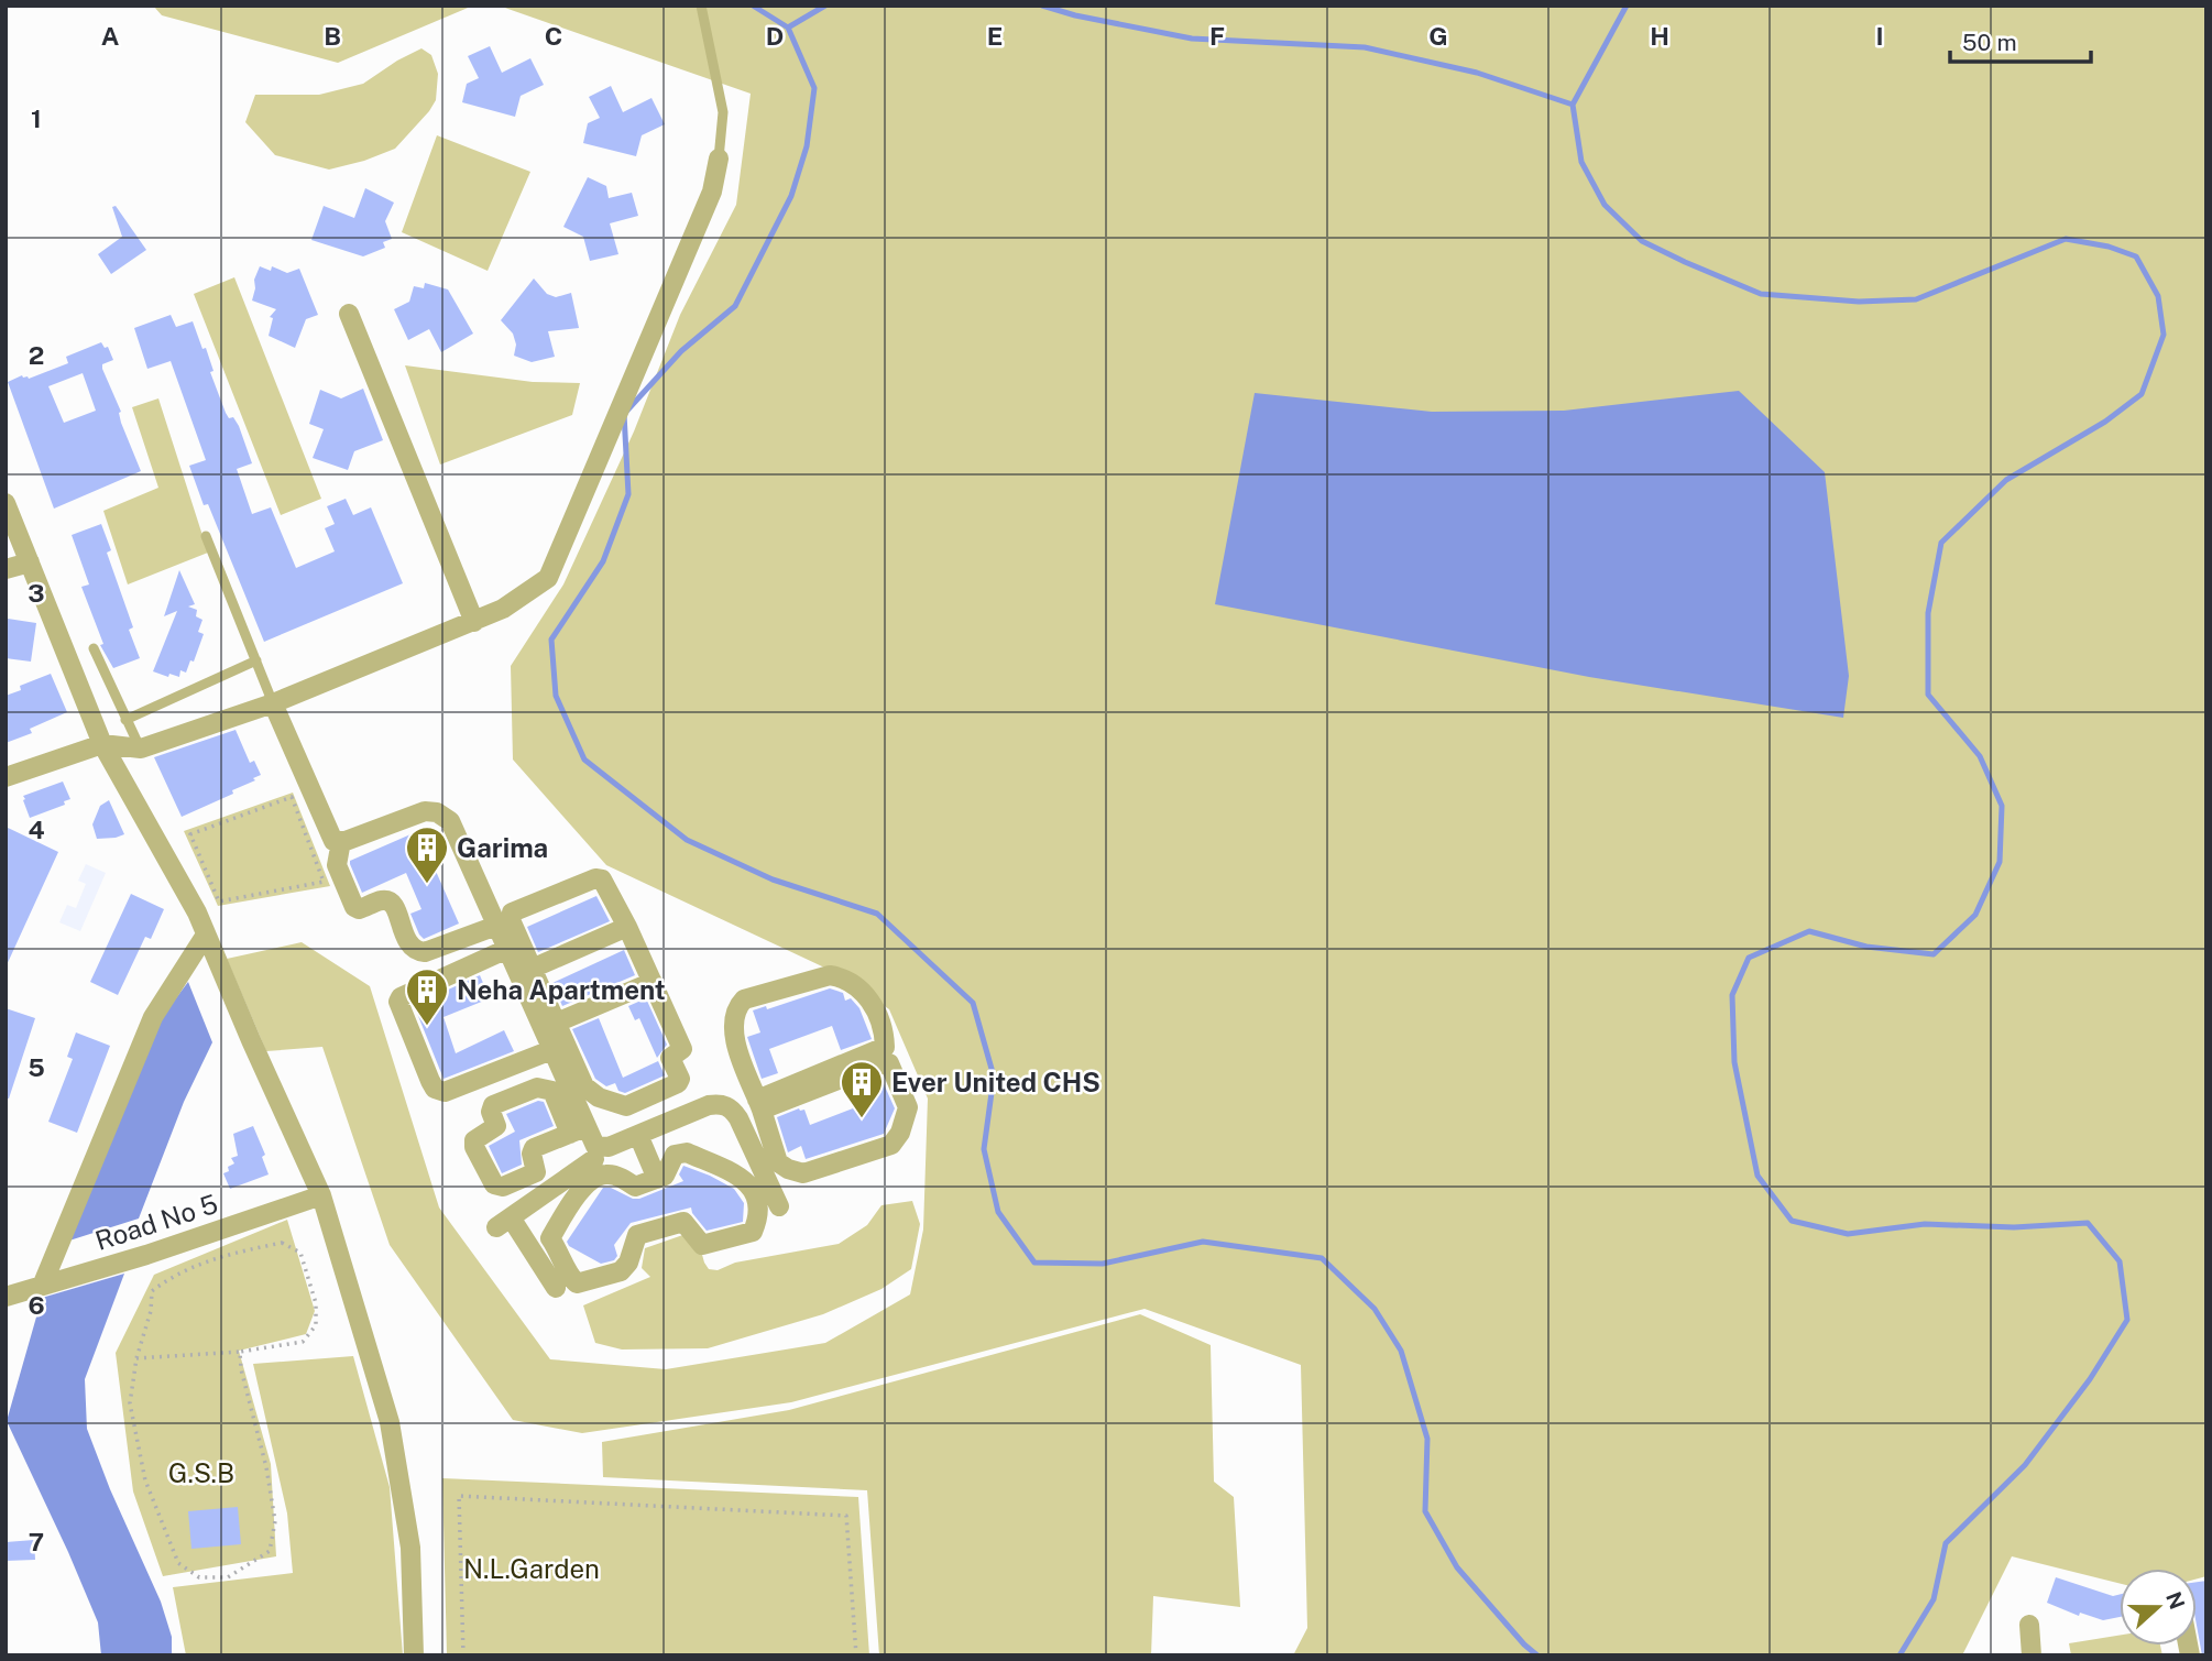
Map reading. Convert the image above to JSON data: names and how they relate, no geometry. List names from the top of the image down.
{
  "streets": {
    "street": ["Road No 5"]
  },
  "parks": ["G.S.B", "N.L.Garden"],
  "places": {
    "building": ["Garima", "Neha Apartment", "Ever United CHS"]
  },
  "scale_bar": "50 m",
  "north": "right",
  "grid": {
    "columns": [
      "A",
      "B",
      "C",
      "D",
      "E",
      "F",
      "G",
      "H",
      "I"
    ],
    "rows": [
      "1",
      "2",
      "3",
      "4",
      "5",
      "6",
      "7"
    ]
  }
}
